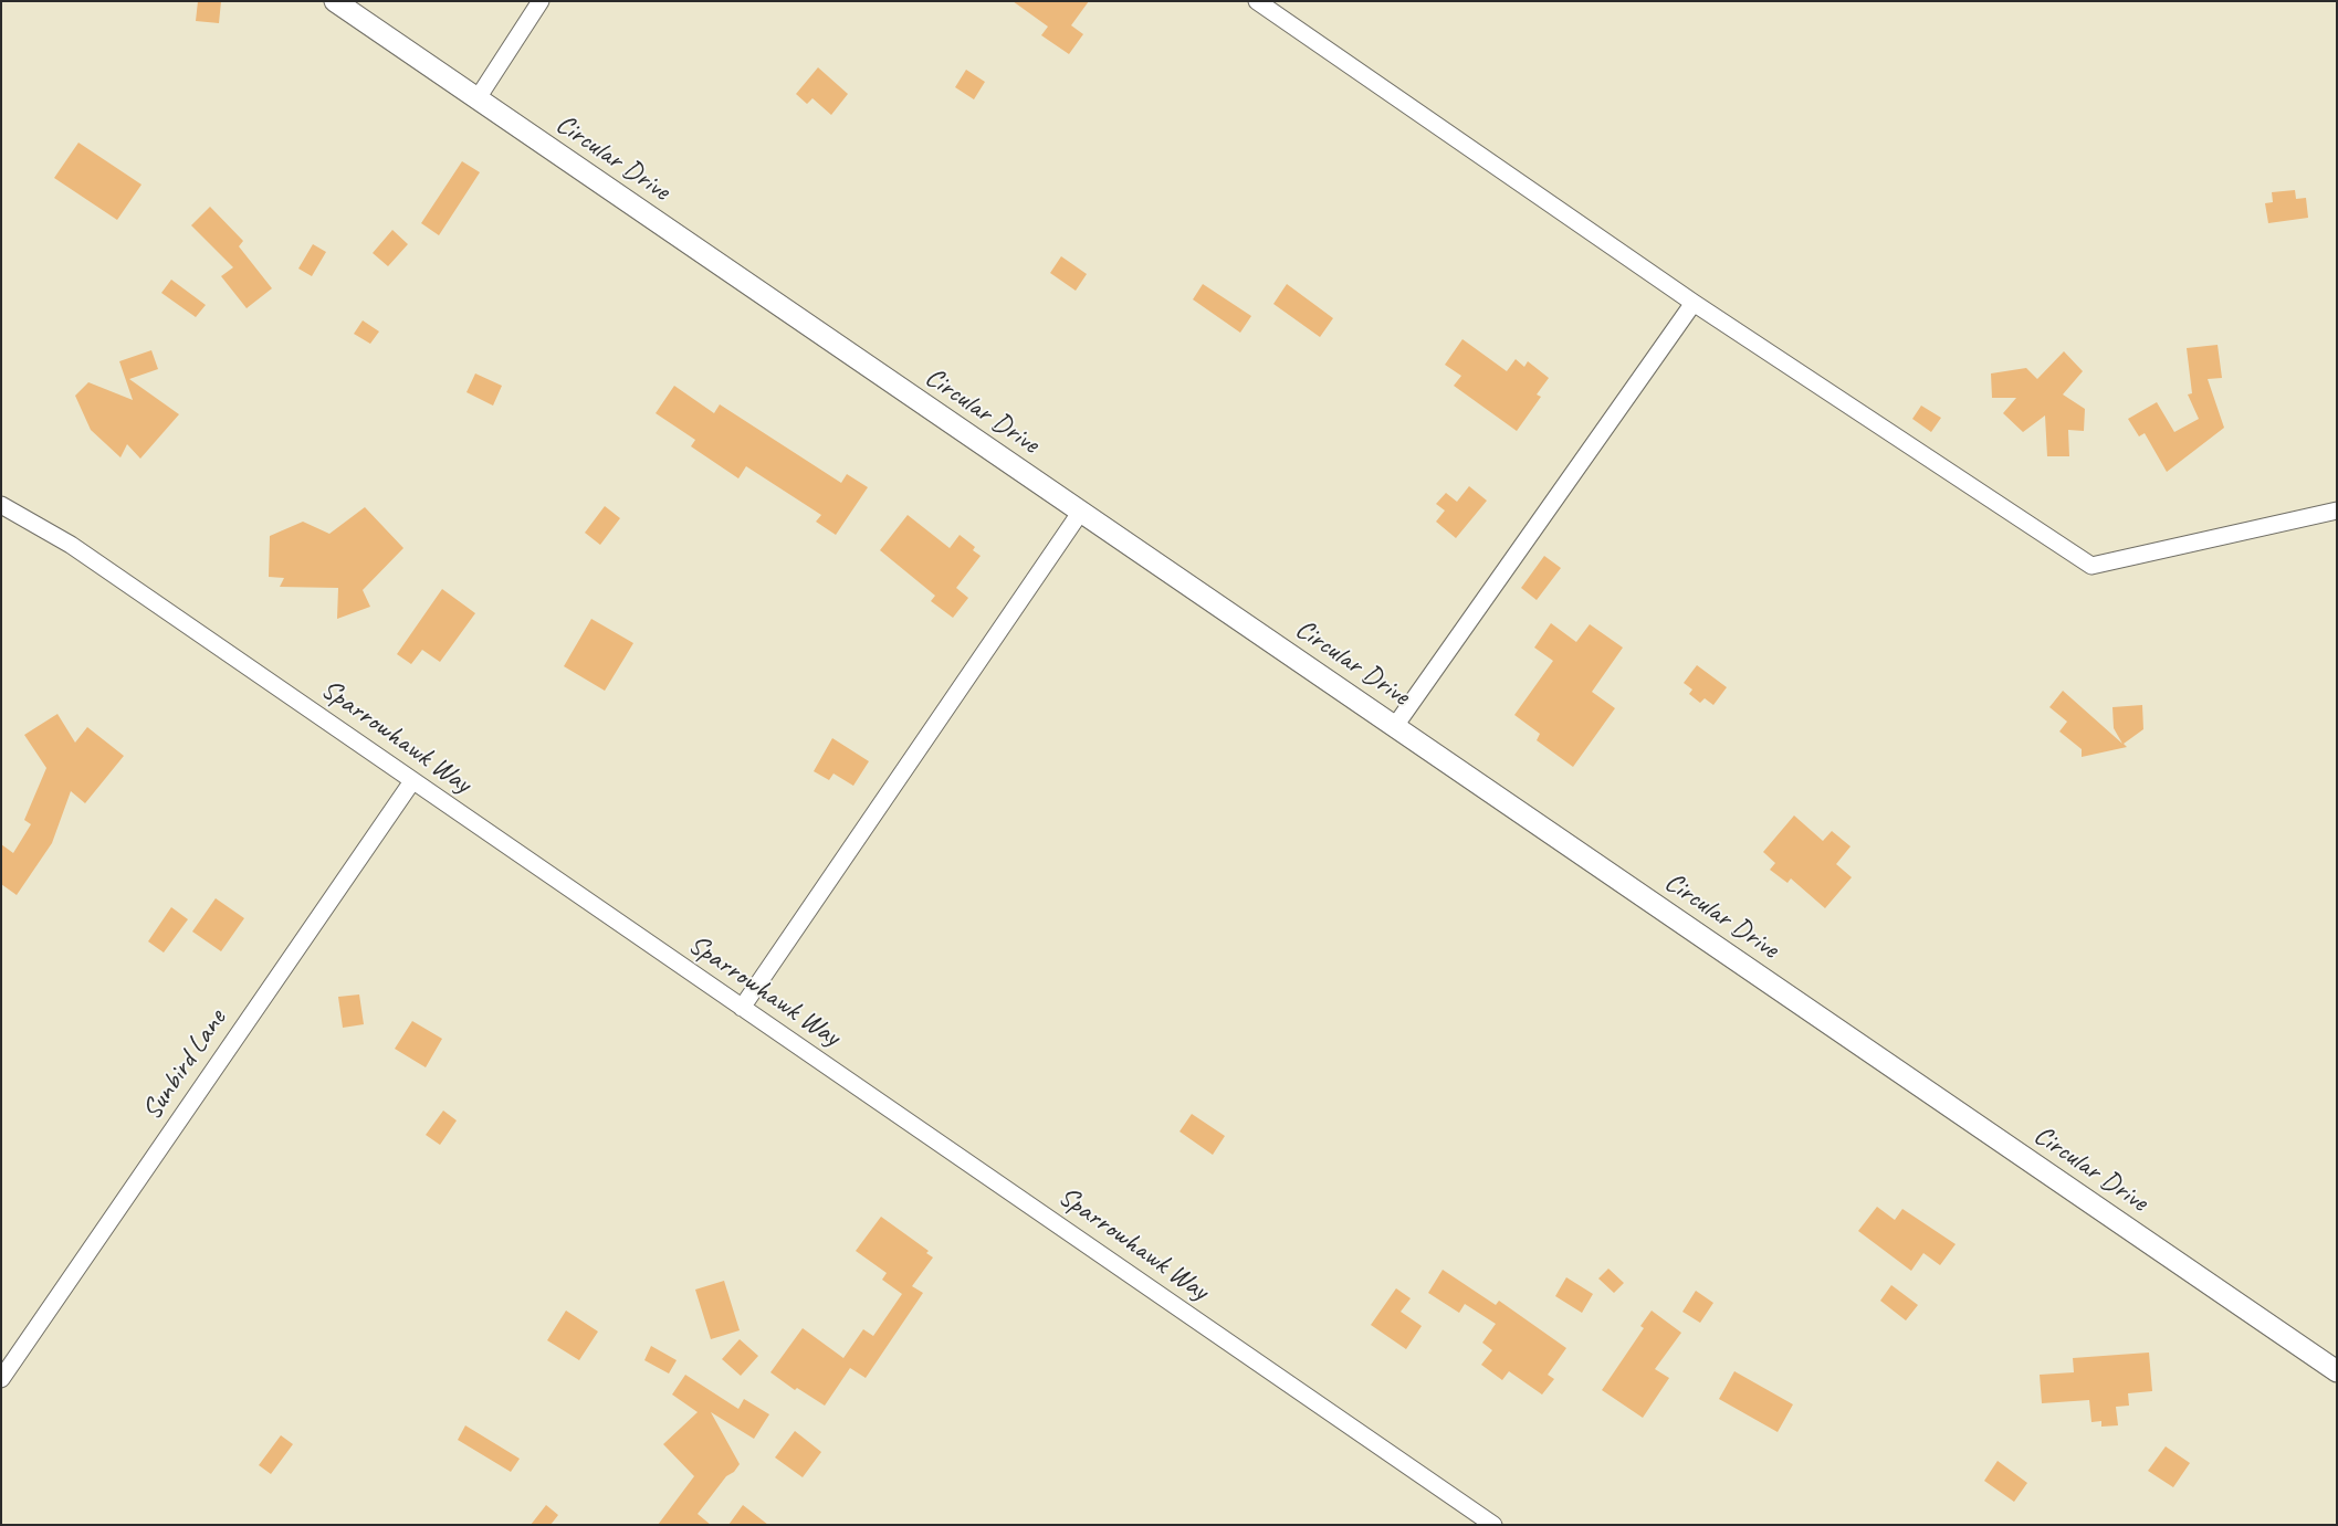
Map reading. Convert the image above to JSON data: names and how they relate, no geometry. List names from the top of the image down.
{
  "streets": {
    "street": ["Circular Drive", "Sparrowhawk Way", "Sunbird Lane"]
  },
  "crossings": [
    ["Sparrowhawk Way", "Sunbird Lane"]
  ]
}
